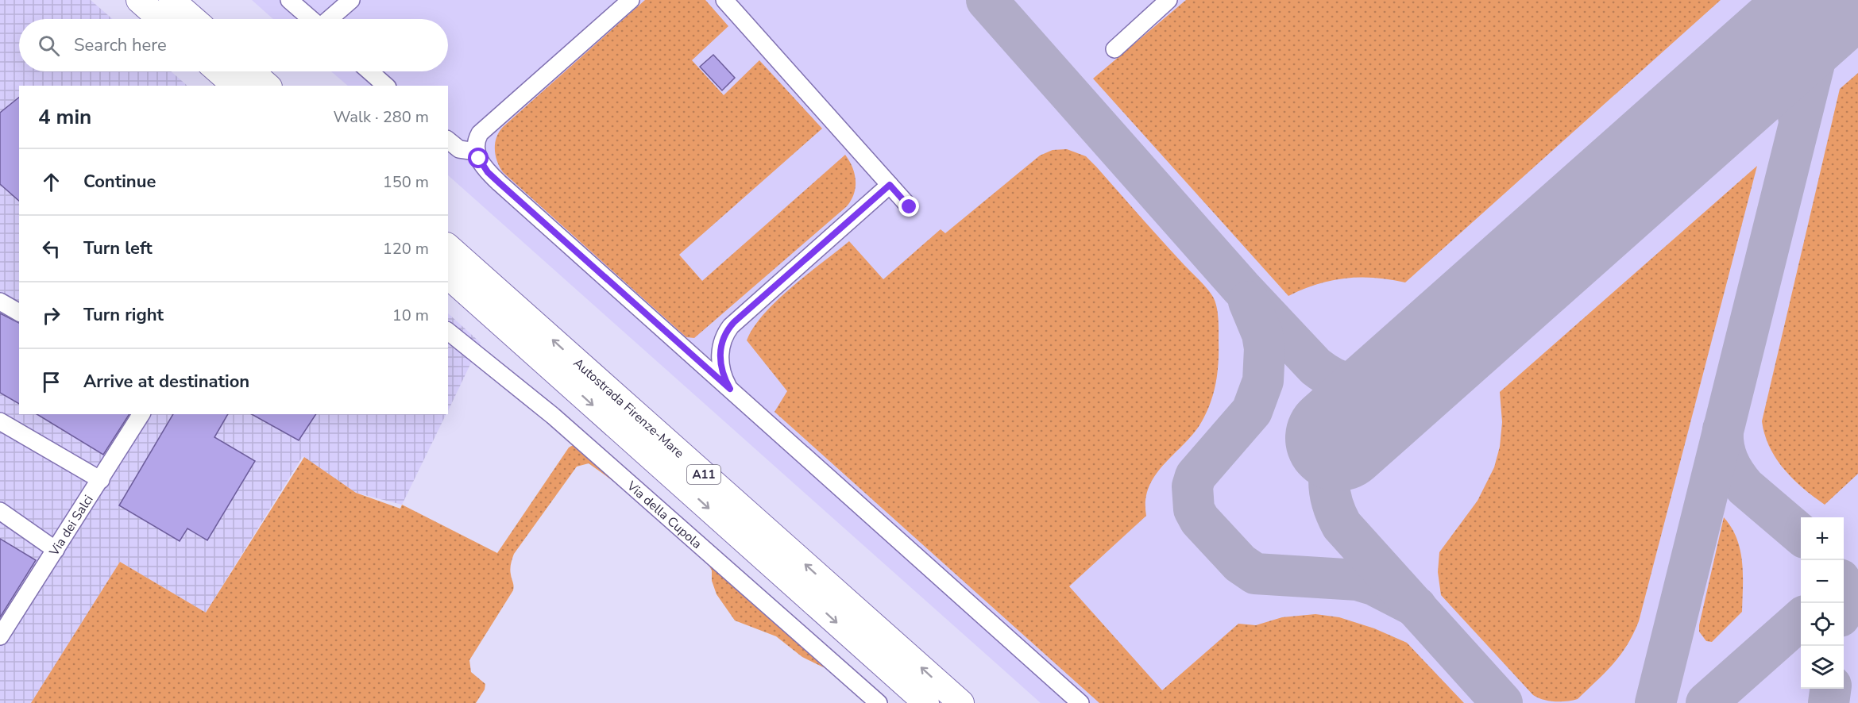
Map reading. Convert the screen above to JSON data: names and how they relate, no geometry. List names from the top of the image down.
{
  "streets": {
    "highway": ["Autostrada Firenze-Mare", "A11"],
    "street": ["Via della Cupola", "Via dei Salci"]
  },
  "page": {
    "search": "Search here",
    "heading": ["4 min", "Walk · 280 m"],
    "list": [
      ["Continue", "150 m"],
      ["Turn left", "120 m"],
      ["Turn right", "10 m"],
      "Arrive at destination"
    ],
    "map_buttons": ["+", "−"]
  }
}
